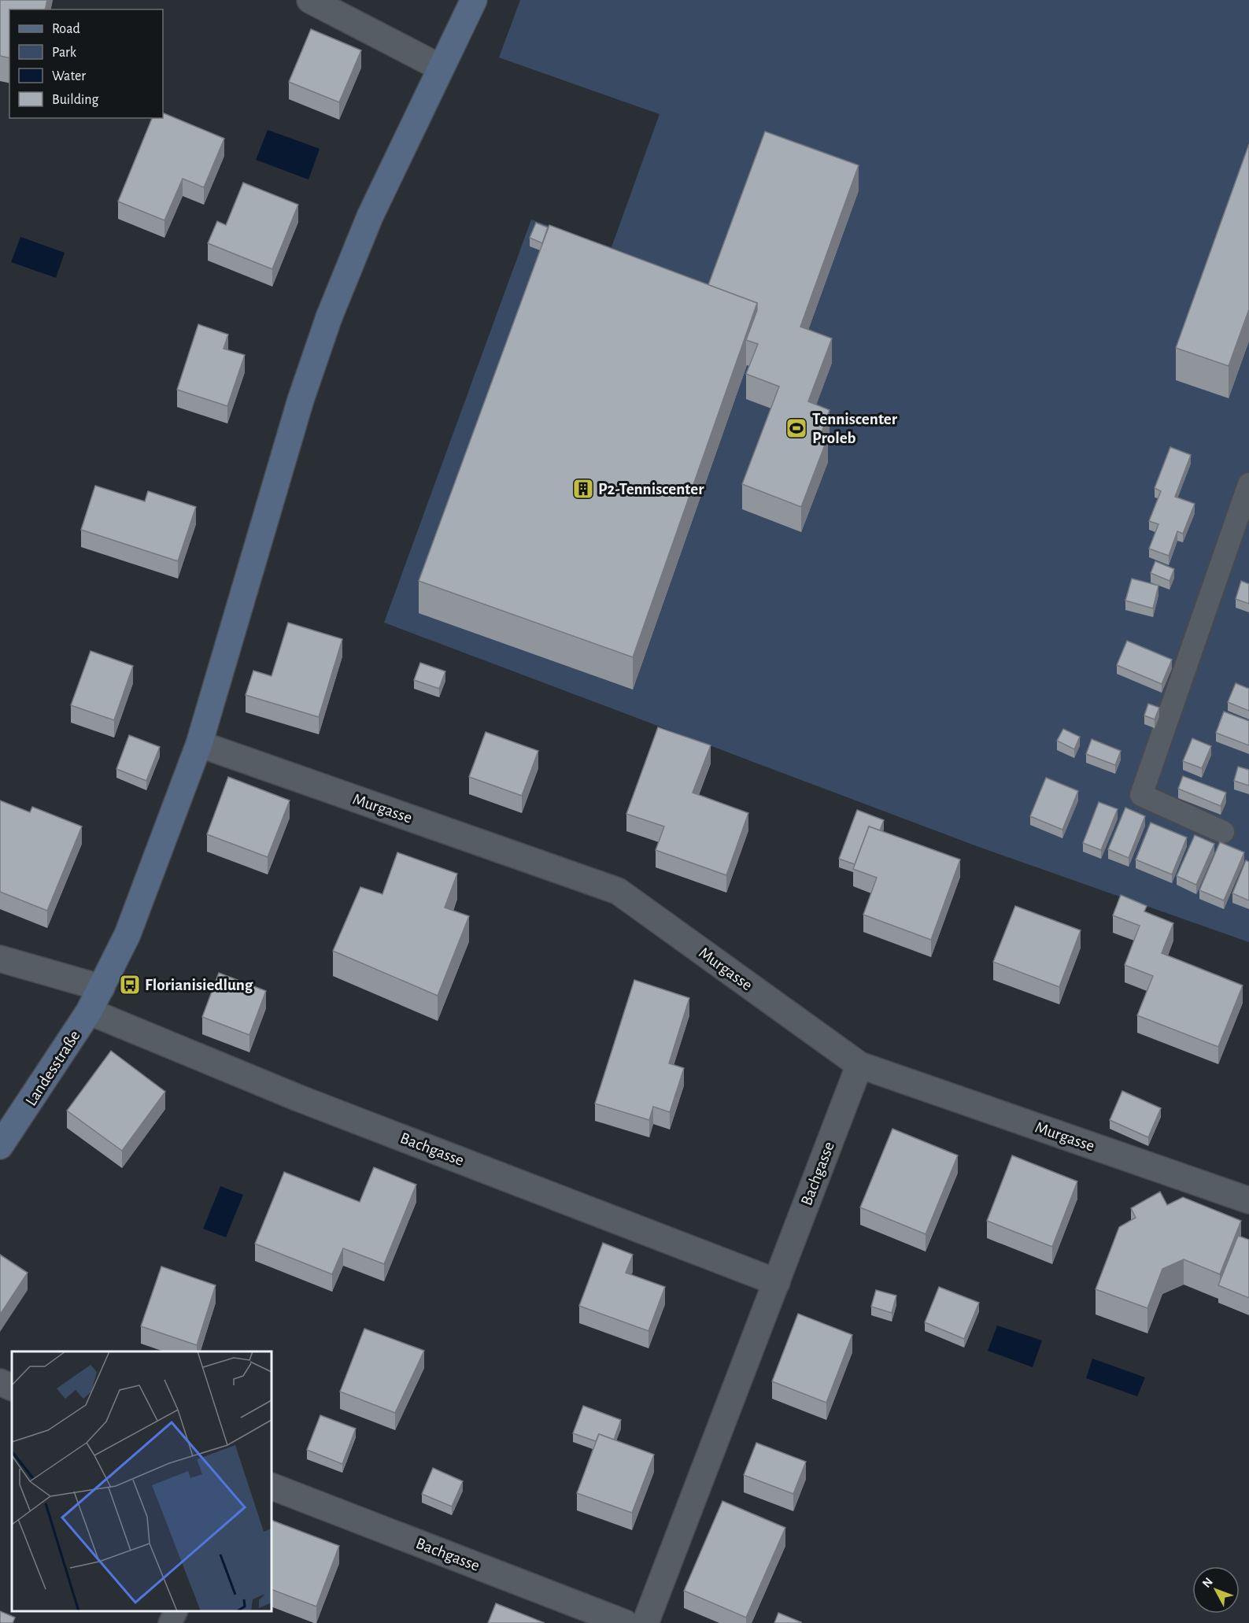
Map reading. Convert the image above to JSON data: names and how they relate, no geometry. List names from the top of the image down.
{
  "streets": {
    "main road": ["Landesstraße"],
    "street": ["Murgasse", "Bachgasse"]
  },
  "crossings": [
    ["Murgasse", "Landesstraße"],
    ["Murgasse", "Bachgasse"],
    ["Landesstraße", "Bachgasse"]
  ],
  "places": {
    "sports": ["Tenniscenter Proleb"],
    "building": ["P2-Tenniscenter"],
    "bus stop": ["Florianisiedlung"]
  },
  "legend": [
    "Road",
    "Park",
    "Water",
    "Building"
  ],
  "north": "top left"
}
